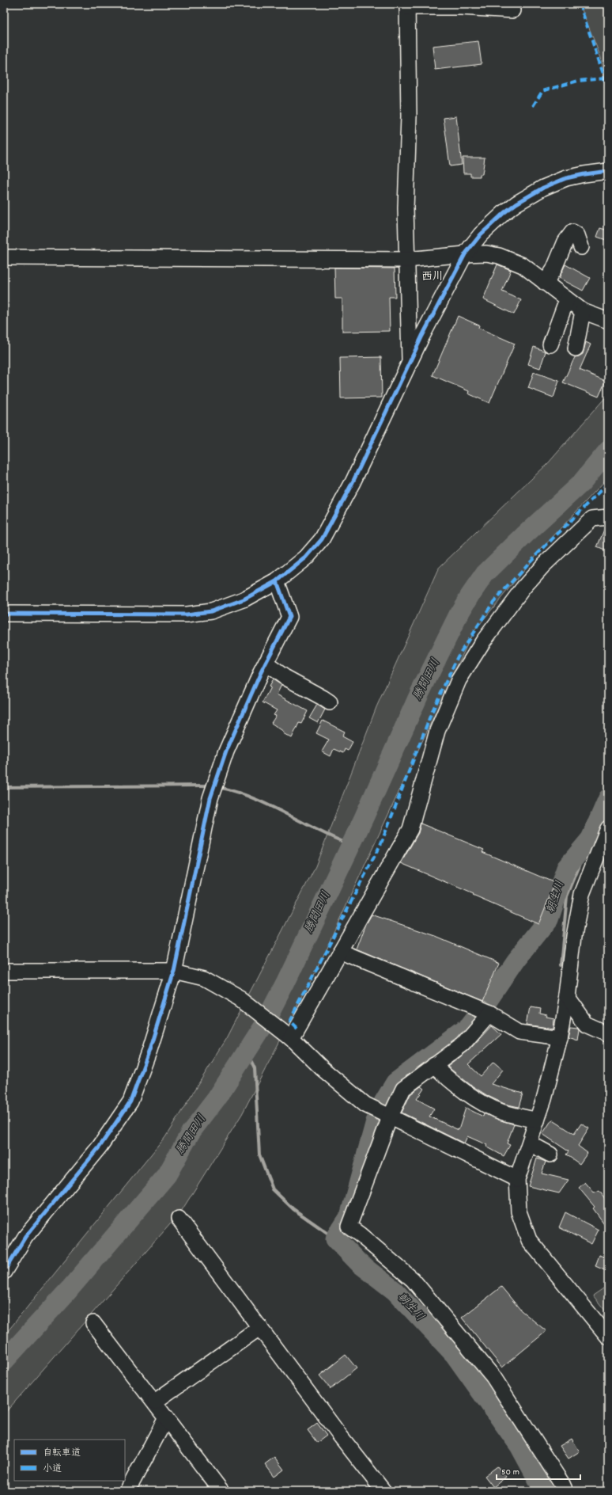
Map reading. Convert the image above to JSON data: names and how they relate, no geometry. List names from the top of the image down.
{
  "districts": ["西川"],
  "water": ["勝間田川", "朝生川"],
  "legend": ["自転車道", "小道"],
  "scale_bar": "50 m"
}
